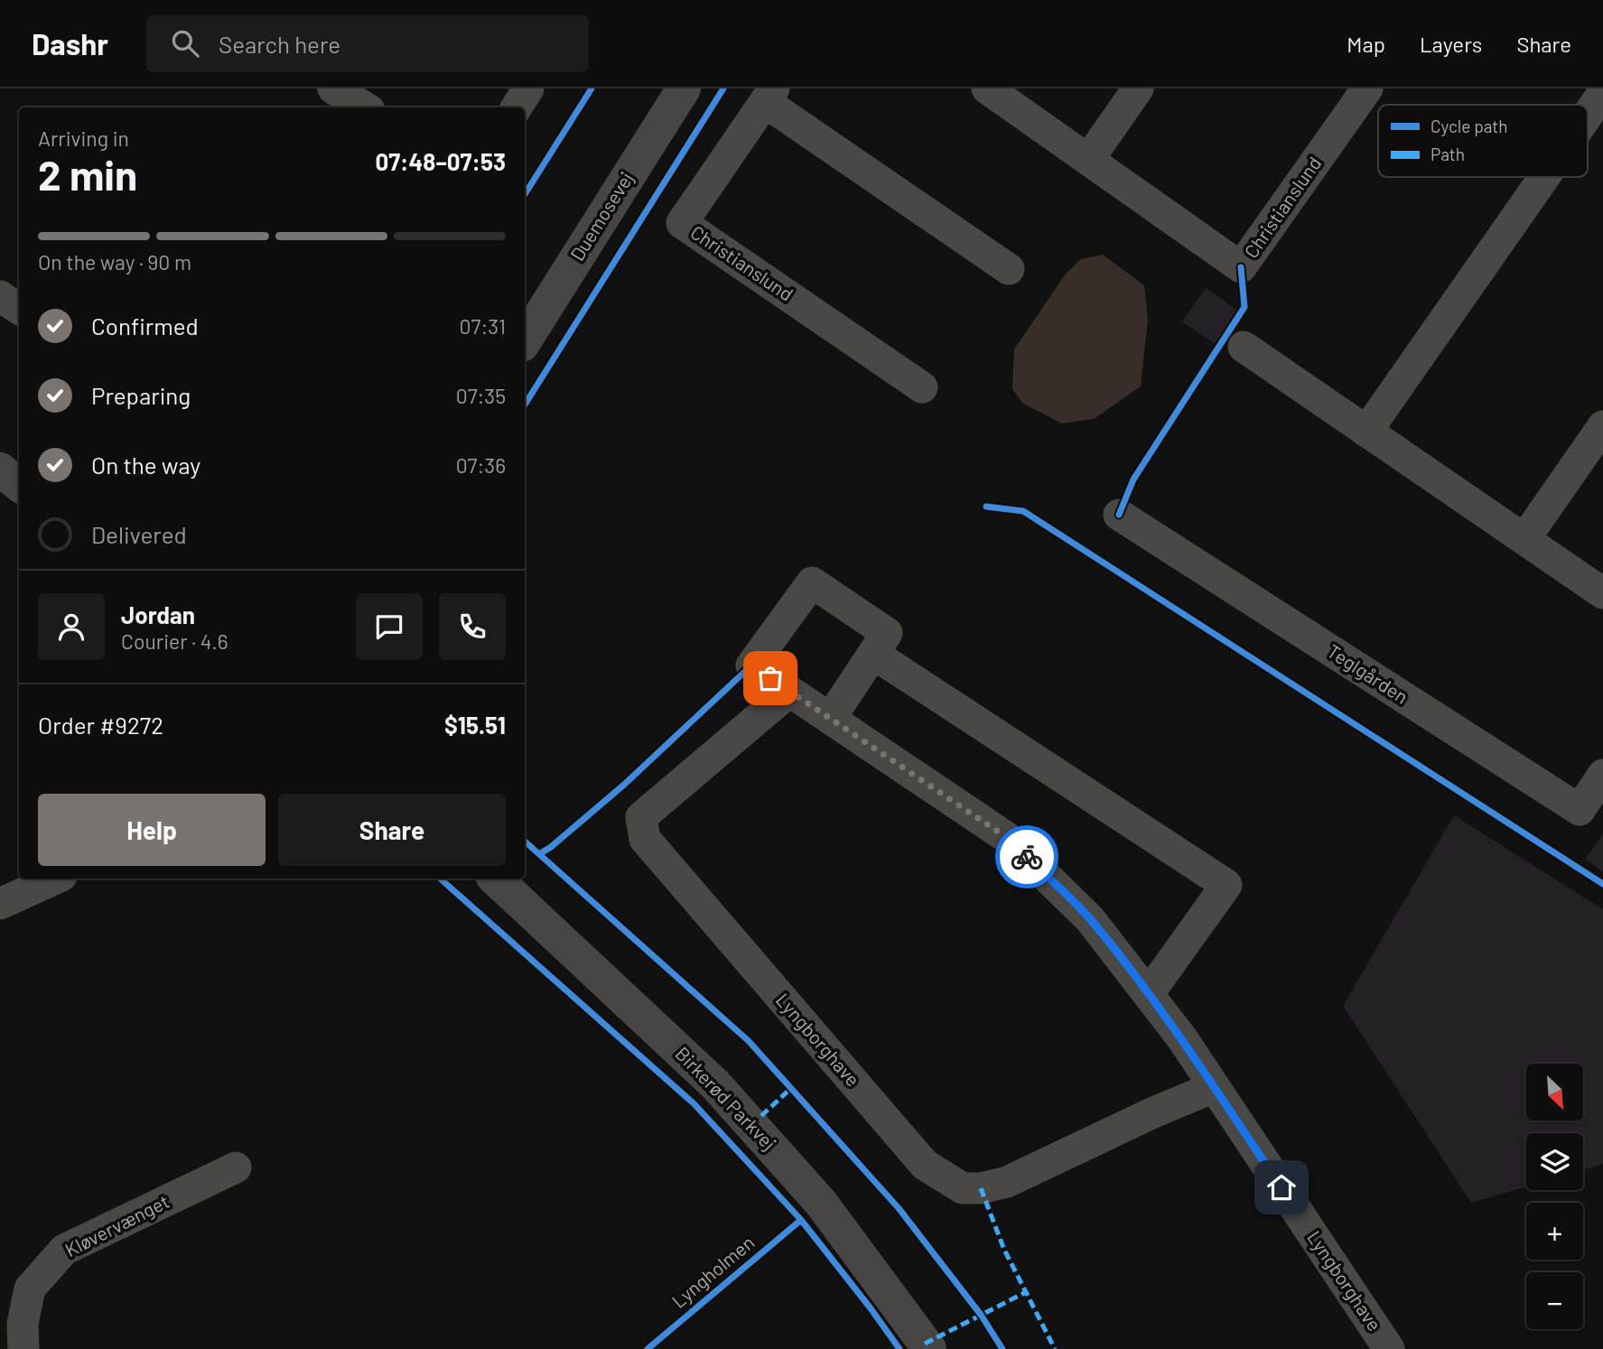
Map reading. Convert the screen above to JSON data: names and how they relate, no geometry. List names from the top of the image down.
{
  "streets": {
    "street": [
      "Christianslund",
      "Duemosevej",
      "Teglgården",
      "Lyngborghave",
      "Birkerød Parkvej",
      "Kløvervænget"
    ],
    "cycle path": ["Lyngholmen"]
  },
  "legend": ["Cycle path", "Path"],
  "north": "bottom right",
  "page": {
    "header": "Dashr",
    "search": "Search here",
    "nav": ["Map", "Layers", "Share"],
    "heading": ["2 min", "Arriving in", "07:48–07:53"],
    "panel": [
      "Jordan",
      "Courier · 4.6",
      "Order #9272",
      "$15.51"
    ],
    "bar": "On the way · 90 m",
    "list": [
      ["Confirmed", "07:31"],
      ["Preparing", "07:35"],
      ["On the way", "07:36"],
      "Delivered"
    ],
    "buttons": ["Help", "Share"],
    "map_buttons": ["+", "−"]
  }
}
